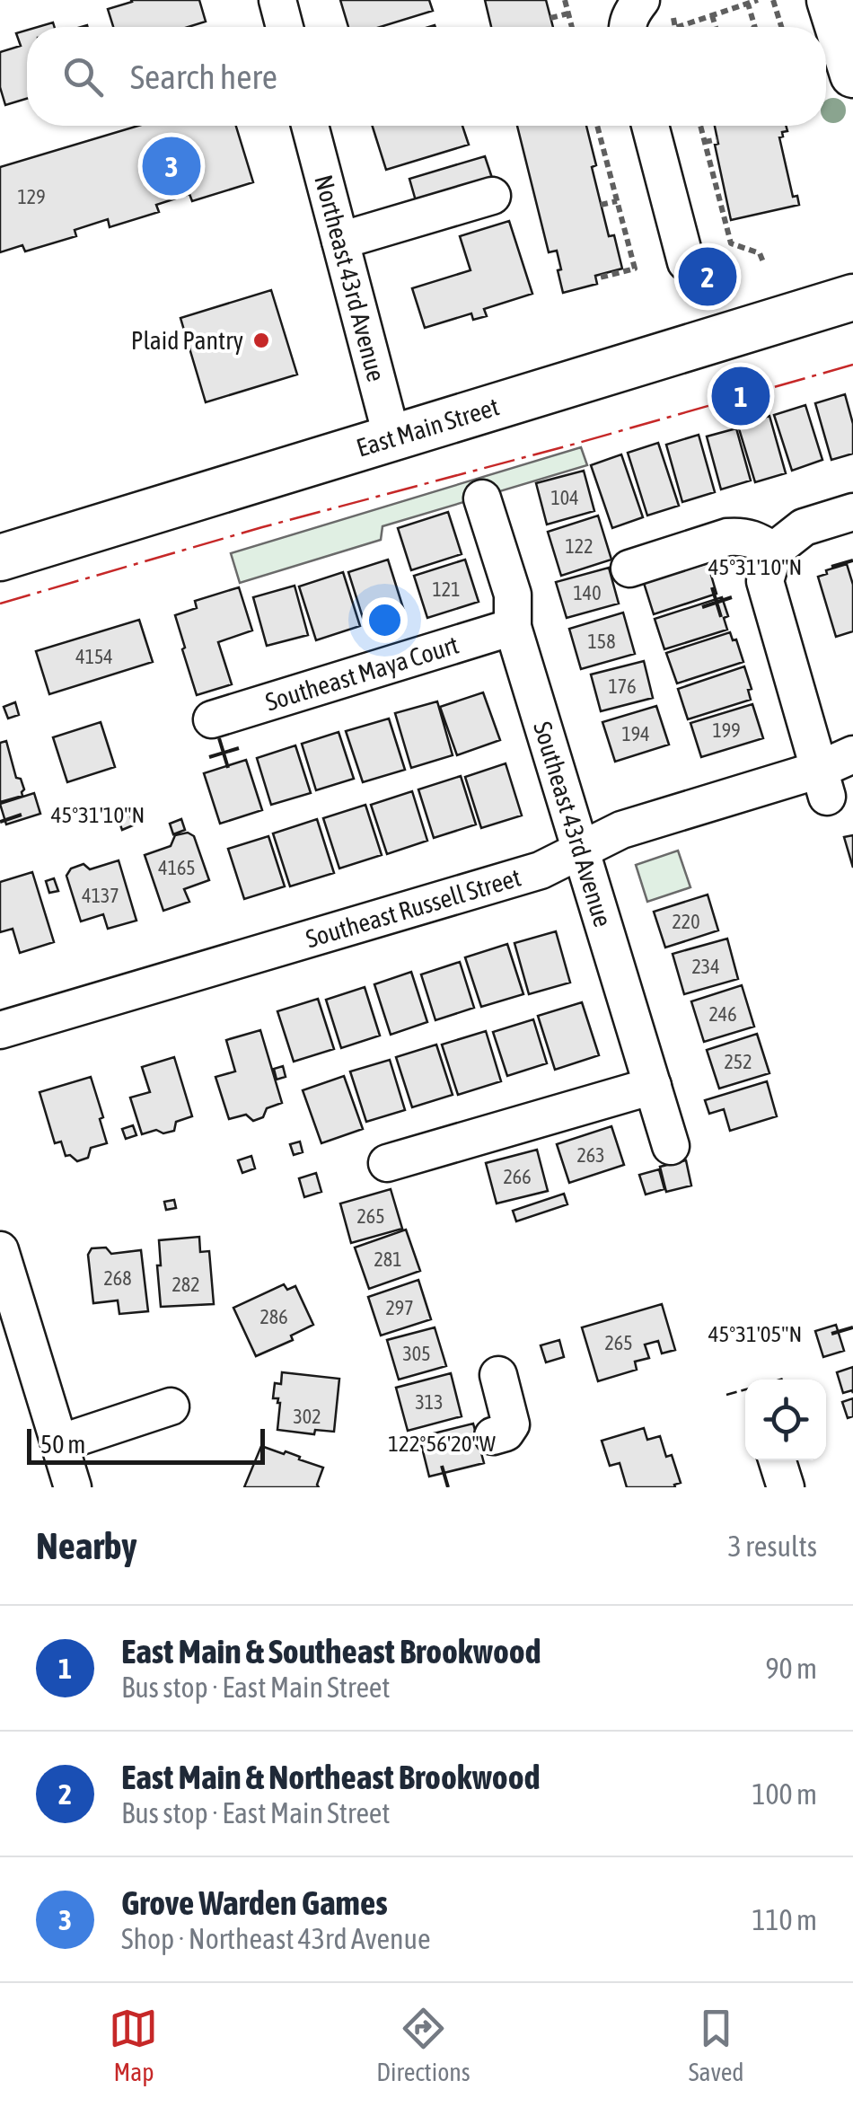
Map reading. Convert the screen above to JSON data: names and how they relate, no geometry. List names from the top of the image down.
{
  "streets": {
    "main road": ["East Main Street"],
    "street": [
      "Northeast 43rd Avenue",
      "Southeast Maya Court",
      "Southeast 43rd Avenue",
      "Southeast Russell Street"
    ]
  },
  "crossings": [
    ["Northeast 43rd Avenue", "East Main Street"],
    ["Southeast Maya Court", "Southeast 43rd Avenue"],
    ["Southeast 43rd Avenue", "Southeast Russell Street"]
  ],
  "places": ["Plaid Pantry"],
  "house_numbers": [
    "129",
    "104",
    "122",
    "121",
    "140",
    "158",
    "4154",
    "176",
    "199",
    "194",
    "4165",
    "4137",
    "220",
    "234",
    "246",
    "252",
    "263",
    "266",
    "265",
    "281",
    "268",
    "282",
    "297",
    "286",
    "265",
    "305",
    "313",
    "302"
  ],
  "scale_bar": "50 m",
  "page": {
    "search": "Search here",
    "pins": ["3", "2", "1"],
    "scale": "50 m",
    "heading": ["Nearby", "3 results"],
    "list": [
      {
        "mark": "1",
        "name": "East Main & Southeast Brookwood",
        "note": "Bus stop · East Main Street",
        "value": "90 m"
      },
      {
        "mark": "2",
        "name": "East Main & Northeast Brookwood",
        "note": "Bus stop · East Main Street",
        "value": "100 m"
      },
      {
        "mark": "3",
        "name": "Grove Warden Games",
        "note": "Shop · Northeast 43rd Avenue",
        "value": "110 m"
      }
    ],
    "nav": ["Map", "Directions", "Saved"]
  },
  "coordinates": ["45°31'10\"N", "45°31'05\"N", "122°56'20\"W"]
}
